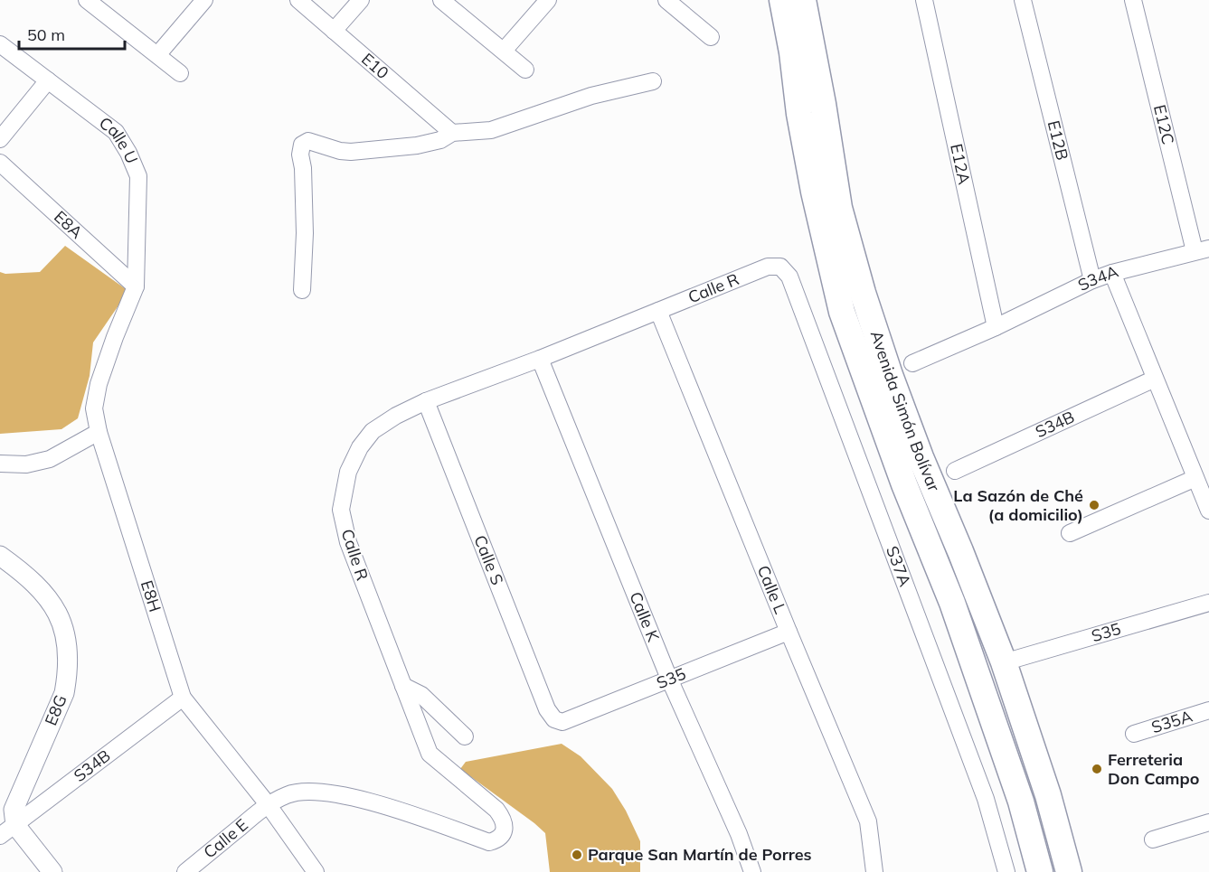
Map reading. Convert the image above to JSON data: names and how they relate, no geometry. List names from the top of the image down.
{
  "streets": {
    "highway": ["Avenida Simón Bolívar"],
    "street": [
      "E10",
      "E12C",
      "E12B",
      "Calle U",
      "E12A",
      "E8A",
      "S34A",
      "Calle R",
      "S34B",
      "Calle S",
      "S37A",
      "Calle L",
      "E8H",
      "Calle K",
      "S35",
      "E8G",
      "S35A",
      "Calle E"
    ]
  },
  "crossings": [
    ["E12C", "S34A"],
    ["E12B", "S34A"],
    ["Calle U", "E8A"],
    ["Calle U", "E8H"],
    ["E12A", "S34A"],
    ["E8A", "E8H"],
    ["Calle R", "Calle S"],
    ["Calle R", "S37A"],
    ["Calle R", "Calle L"],
    ["Calle R", "E8H"],
    ["Calle R", "Calle K"],
    ["Calle R", "Calle E"],
    ["Avenida Simón Bolívar", "S35"],
    ["S34B", "E8H"],
    ["S34B", "E8G"],
    ["Calle S", "S35"],
    ["Calle L", "S35"],
    ["E8H", "Calle E"],
    ["Calle K", "S35"]
  ],
  "places": ["La Sazón de Ché (a domicilio)", "Ferreteria Don Campo", "Parque San Martín de Porres"],
  "scale_bar": "50 m"
}
